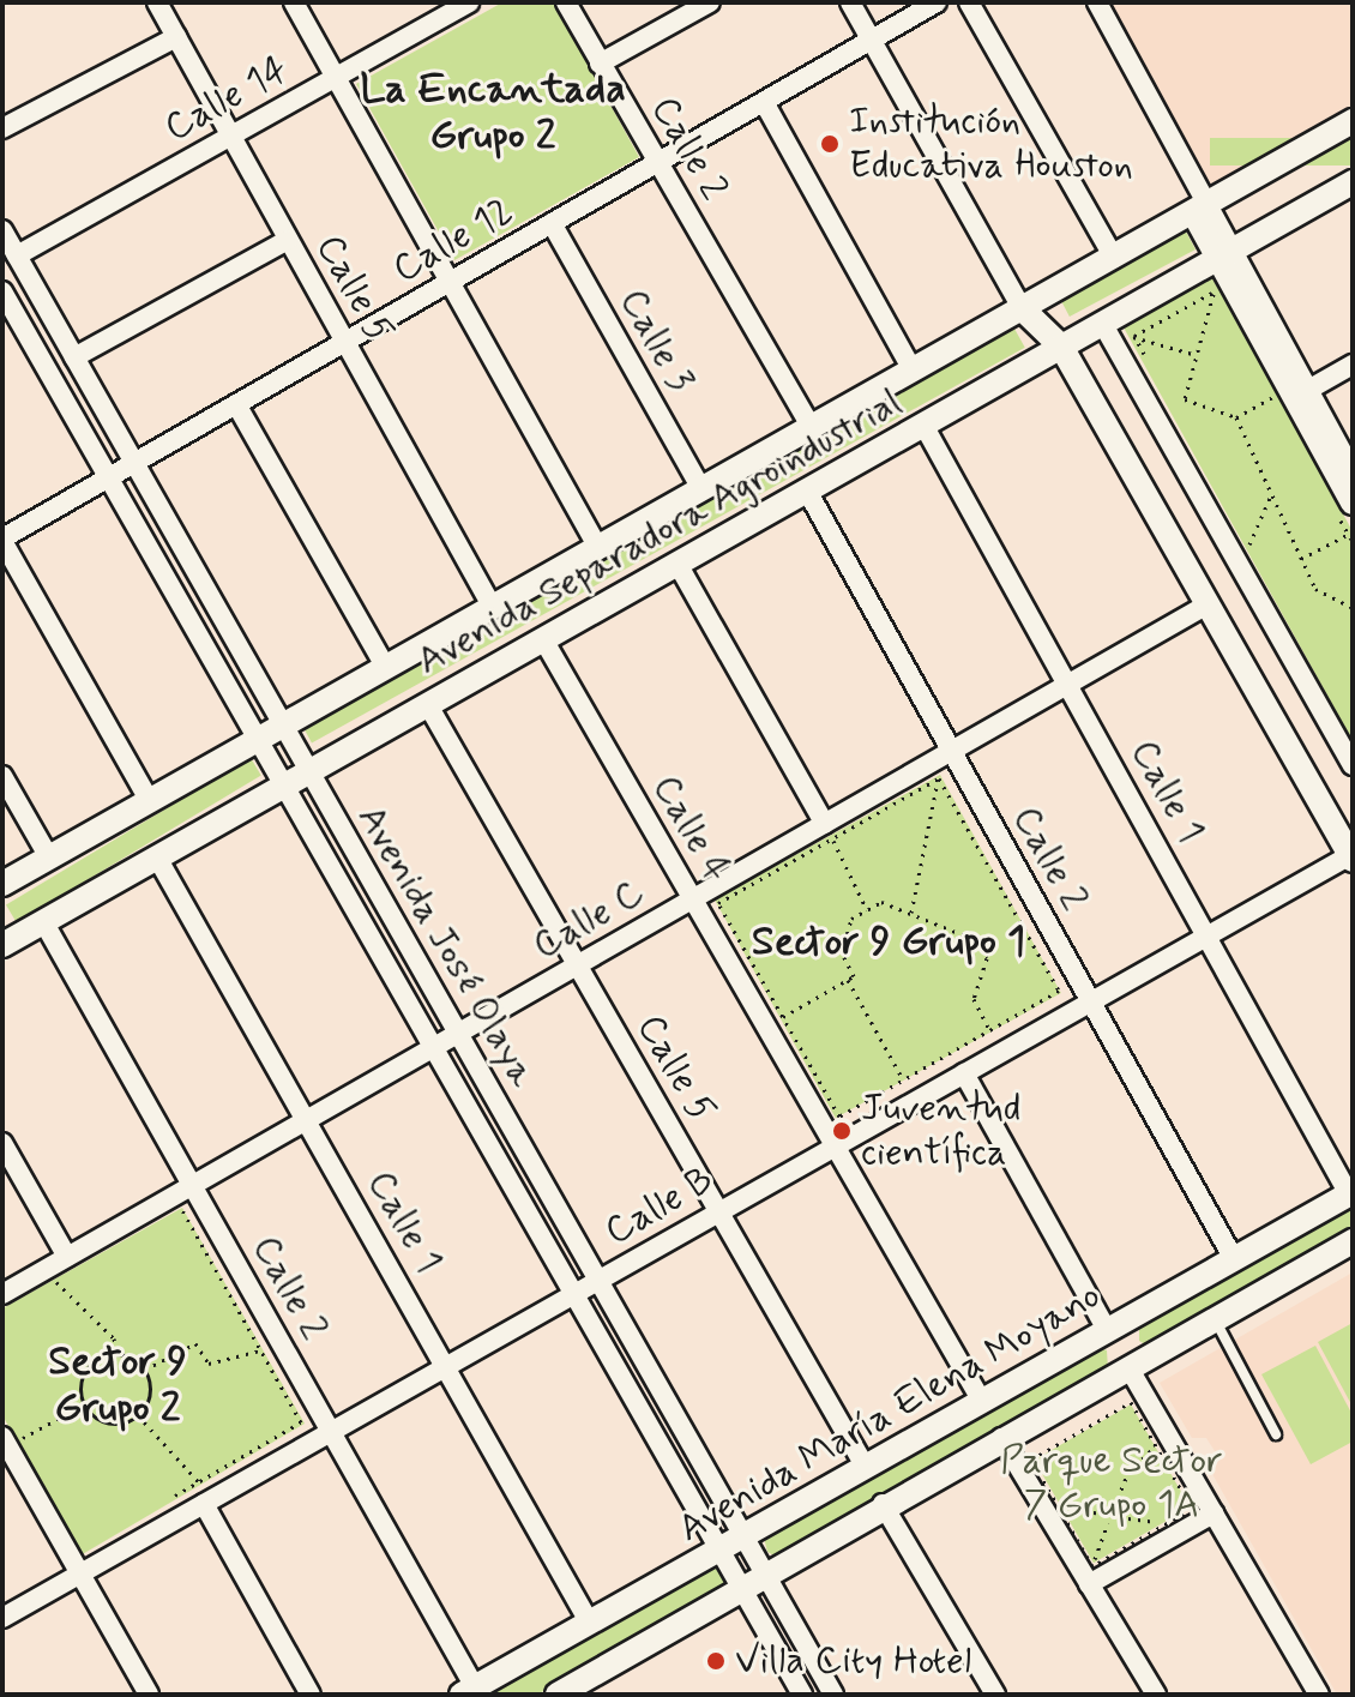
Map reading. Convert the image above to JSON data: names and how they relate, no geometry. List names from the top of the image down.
{
  "streets": {
    "street": [
      "Calle 14",
      "Calle 2",
      "Calle 12",
      "Calle 5",
      "Calle 3",
      "Avenida Separadora Agroindustrial",
      "Calle 1",
      "Calle 4",
      "Calle C",
      "Avenida José Olaya",
      "Calle B",
      "Avenida María Elena Moyano"
    ]
  },
  "crossings": [
    ["Calle 14", "Calle 5"],
    ["Calle 14", "Avenida José Olaya"],
    ["Calle 2", "Calle 12"],
    ["Calle 2", "Avenida Separadora Agroindustrial"],
    ["Calle 2", "Calle C"],
    ["Calle 2", "Calle B"],
    ["Calle 2", "Avenida María Elena Moyano"],
    ["Calle 12", "Calle 5"],
    ["Calle 12", "Calle 3"],
    ["Calle 12", "Avenida José Olaya"],
    ["Calle 5", "Avenida Separadora Agroindustrial"],
    ["Calle 5", "Calle C"],
    ["Calle 5", "Calle B"],
    ["Calle 5", "Avenida María Elena Moyano"],
    ["Calle 3", "Avenida Separadora Agroindustrial"],
    ["Avenida Separadora Agroindustrial", "Calle 1"],
    ["Avenida Separadora Agroindustrial", "Calle 4"],
    ["Avenida Separadora Agroindustrial", "Avenida José Olaya"],
    ["Calle 1", "Calle C"],
    ["Calle 1", "Calle B"],
    ["Calle 1", "Avenida María Elena Moyano"],
    ["Calle 4", "Calle C"],
    ["Calle 4", "Calle B"],
    ["Calle 4", "Avenida María Elena Moyano"],
    ["Calle C", "Avenida José Olaya"],
    ["Avenida José Olaya", "Calle B"],
    ["Avenida José Olaya", "Avenida María Elena Moyano"]
  ],
  "districts": ["La Encantada Grupo 2", "Sector 9 Grupo 1", "Sector 9 Grupo 2"],
  "parks": ["Parque Sector 7 Grupo 1A"],
  "places": ["Institución Educativa Houston", "Juventud científica", "Villa City Hotel"]
}
